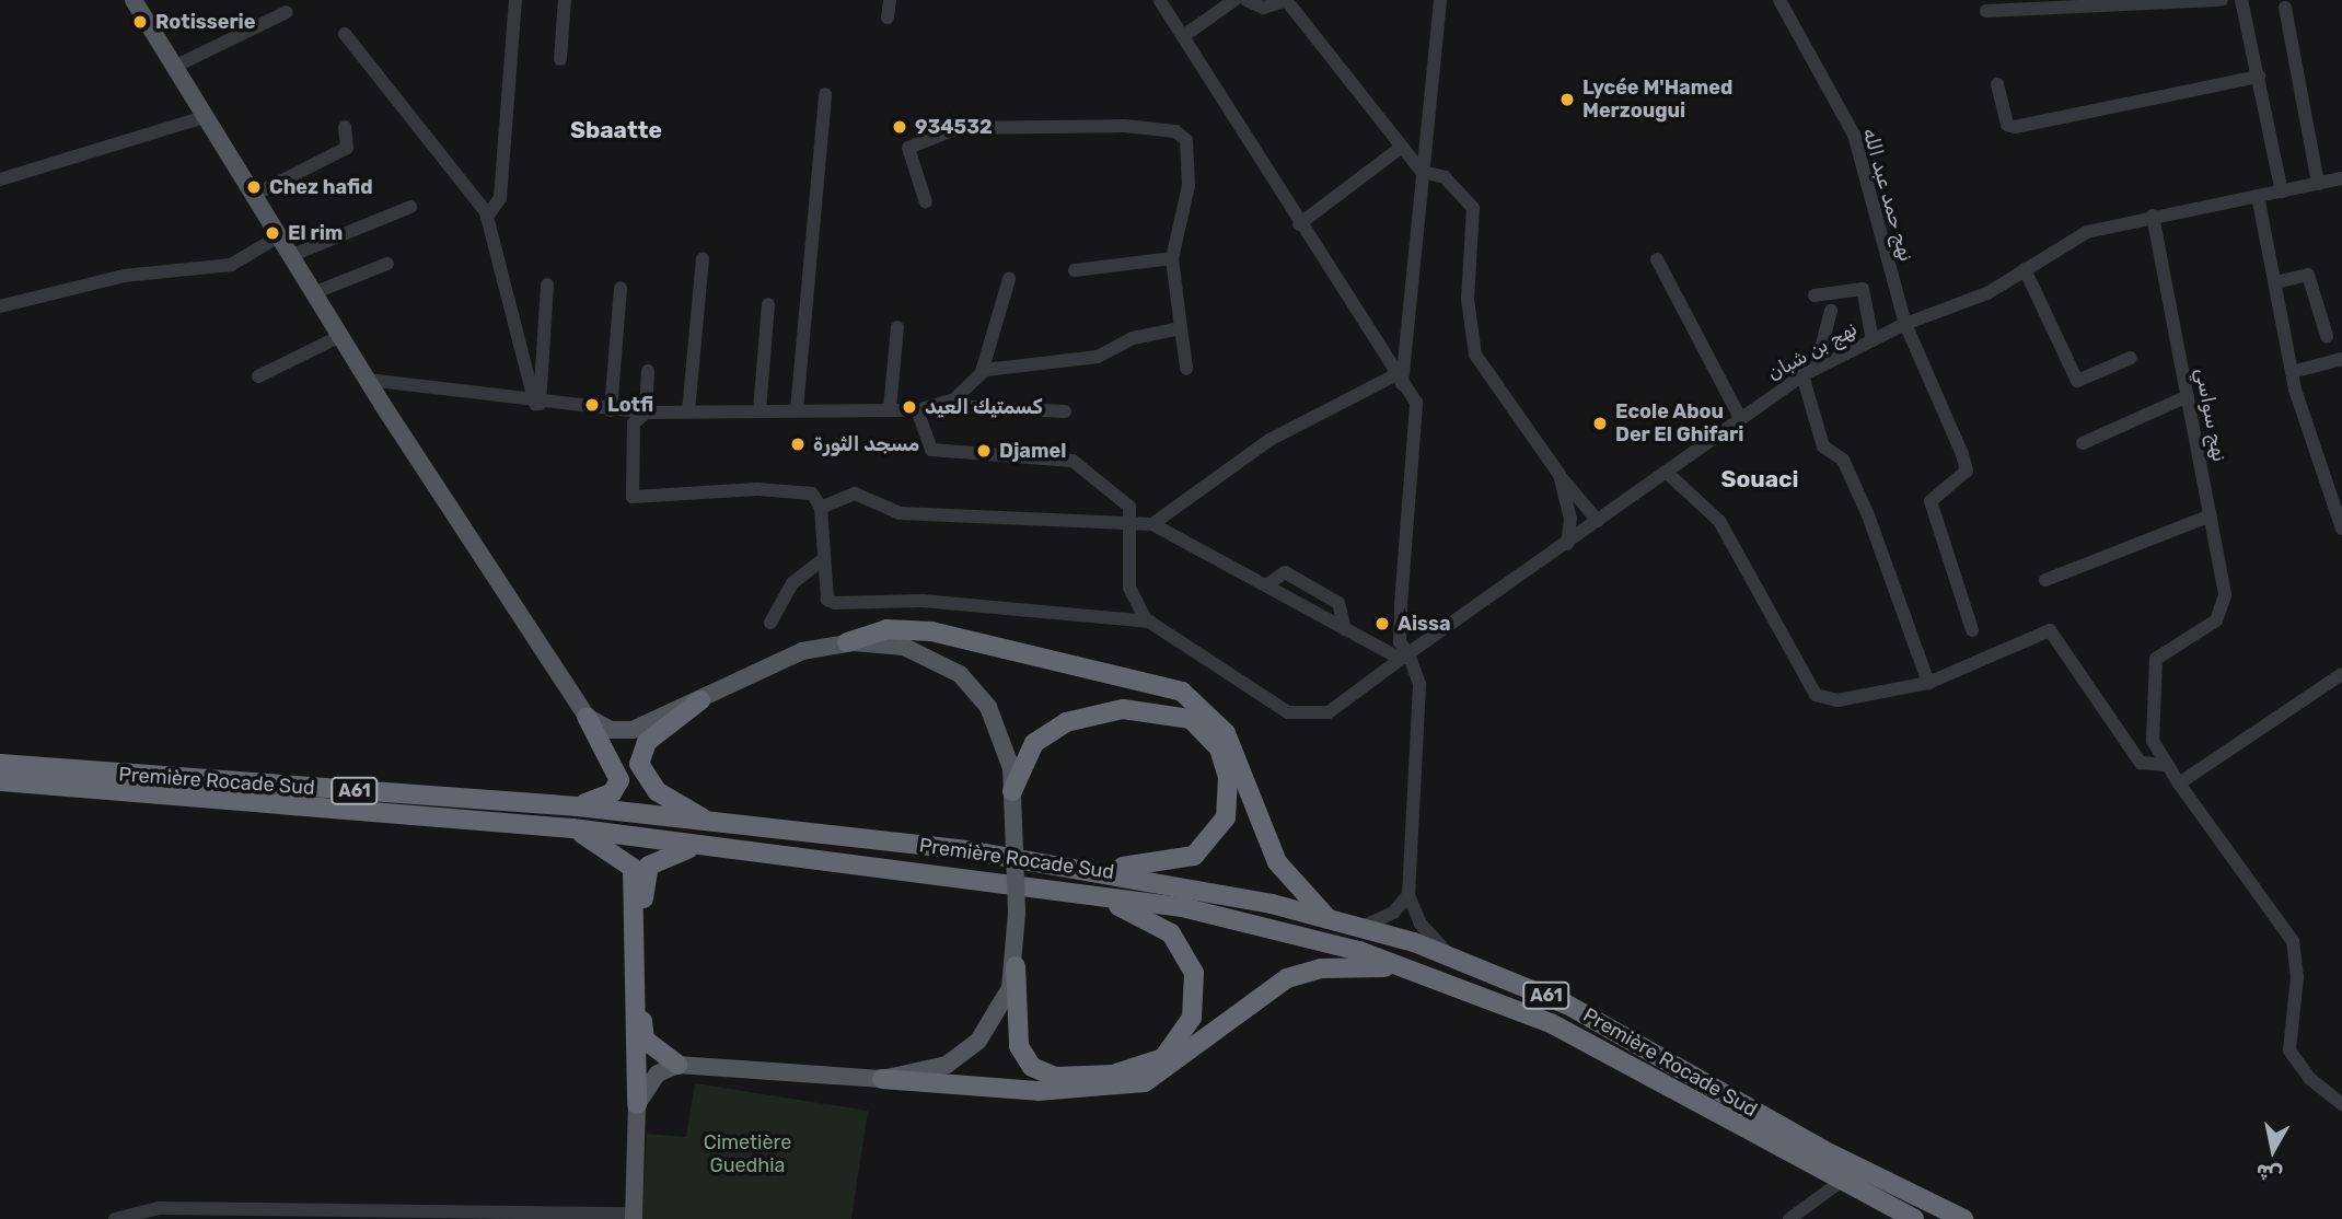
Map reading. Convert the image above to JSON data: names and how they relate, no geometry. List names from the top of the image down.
{
  "streets": {
    "highway": ["Première Rocade Sud", "A61"],
    "street": ["نهج حمد عبد الله", "نهج بن شبان", "نهج سواسي"]
  },
  "crossings": [
    ["نهج حمد عبد الله", "نهج بن شبان"],
    ["نهج بن شبان", "نهج سواسي"]
  ],
  "districts": ["Sbaatte", "Souaci"],
  "parks": ["Cimetière Guedhia"],
  "places": [
    "Rotisserie",
    "Lycée M'Hamed Merzougui",
    "934532",
    "Chez hafid",
    "El rim",
    "Lotfi",
    "كسمتيك العيد",
    "Ecole Abou Der El Ghifari",
    "مسجد الثورة",
    "Djamel",
    "Aissa"
  ],
  "north": "bottom"
}
